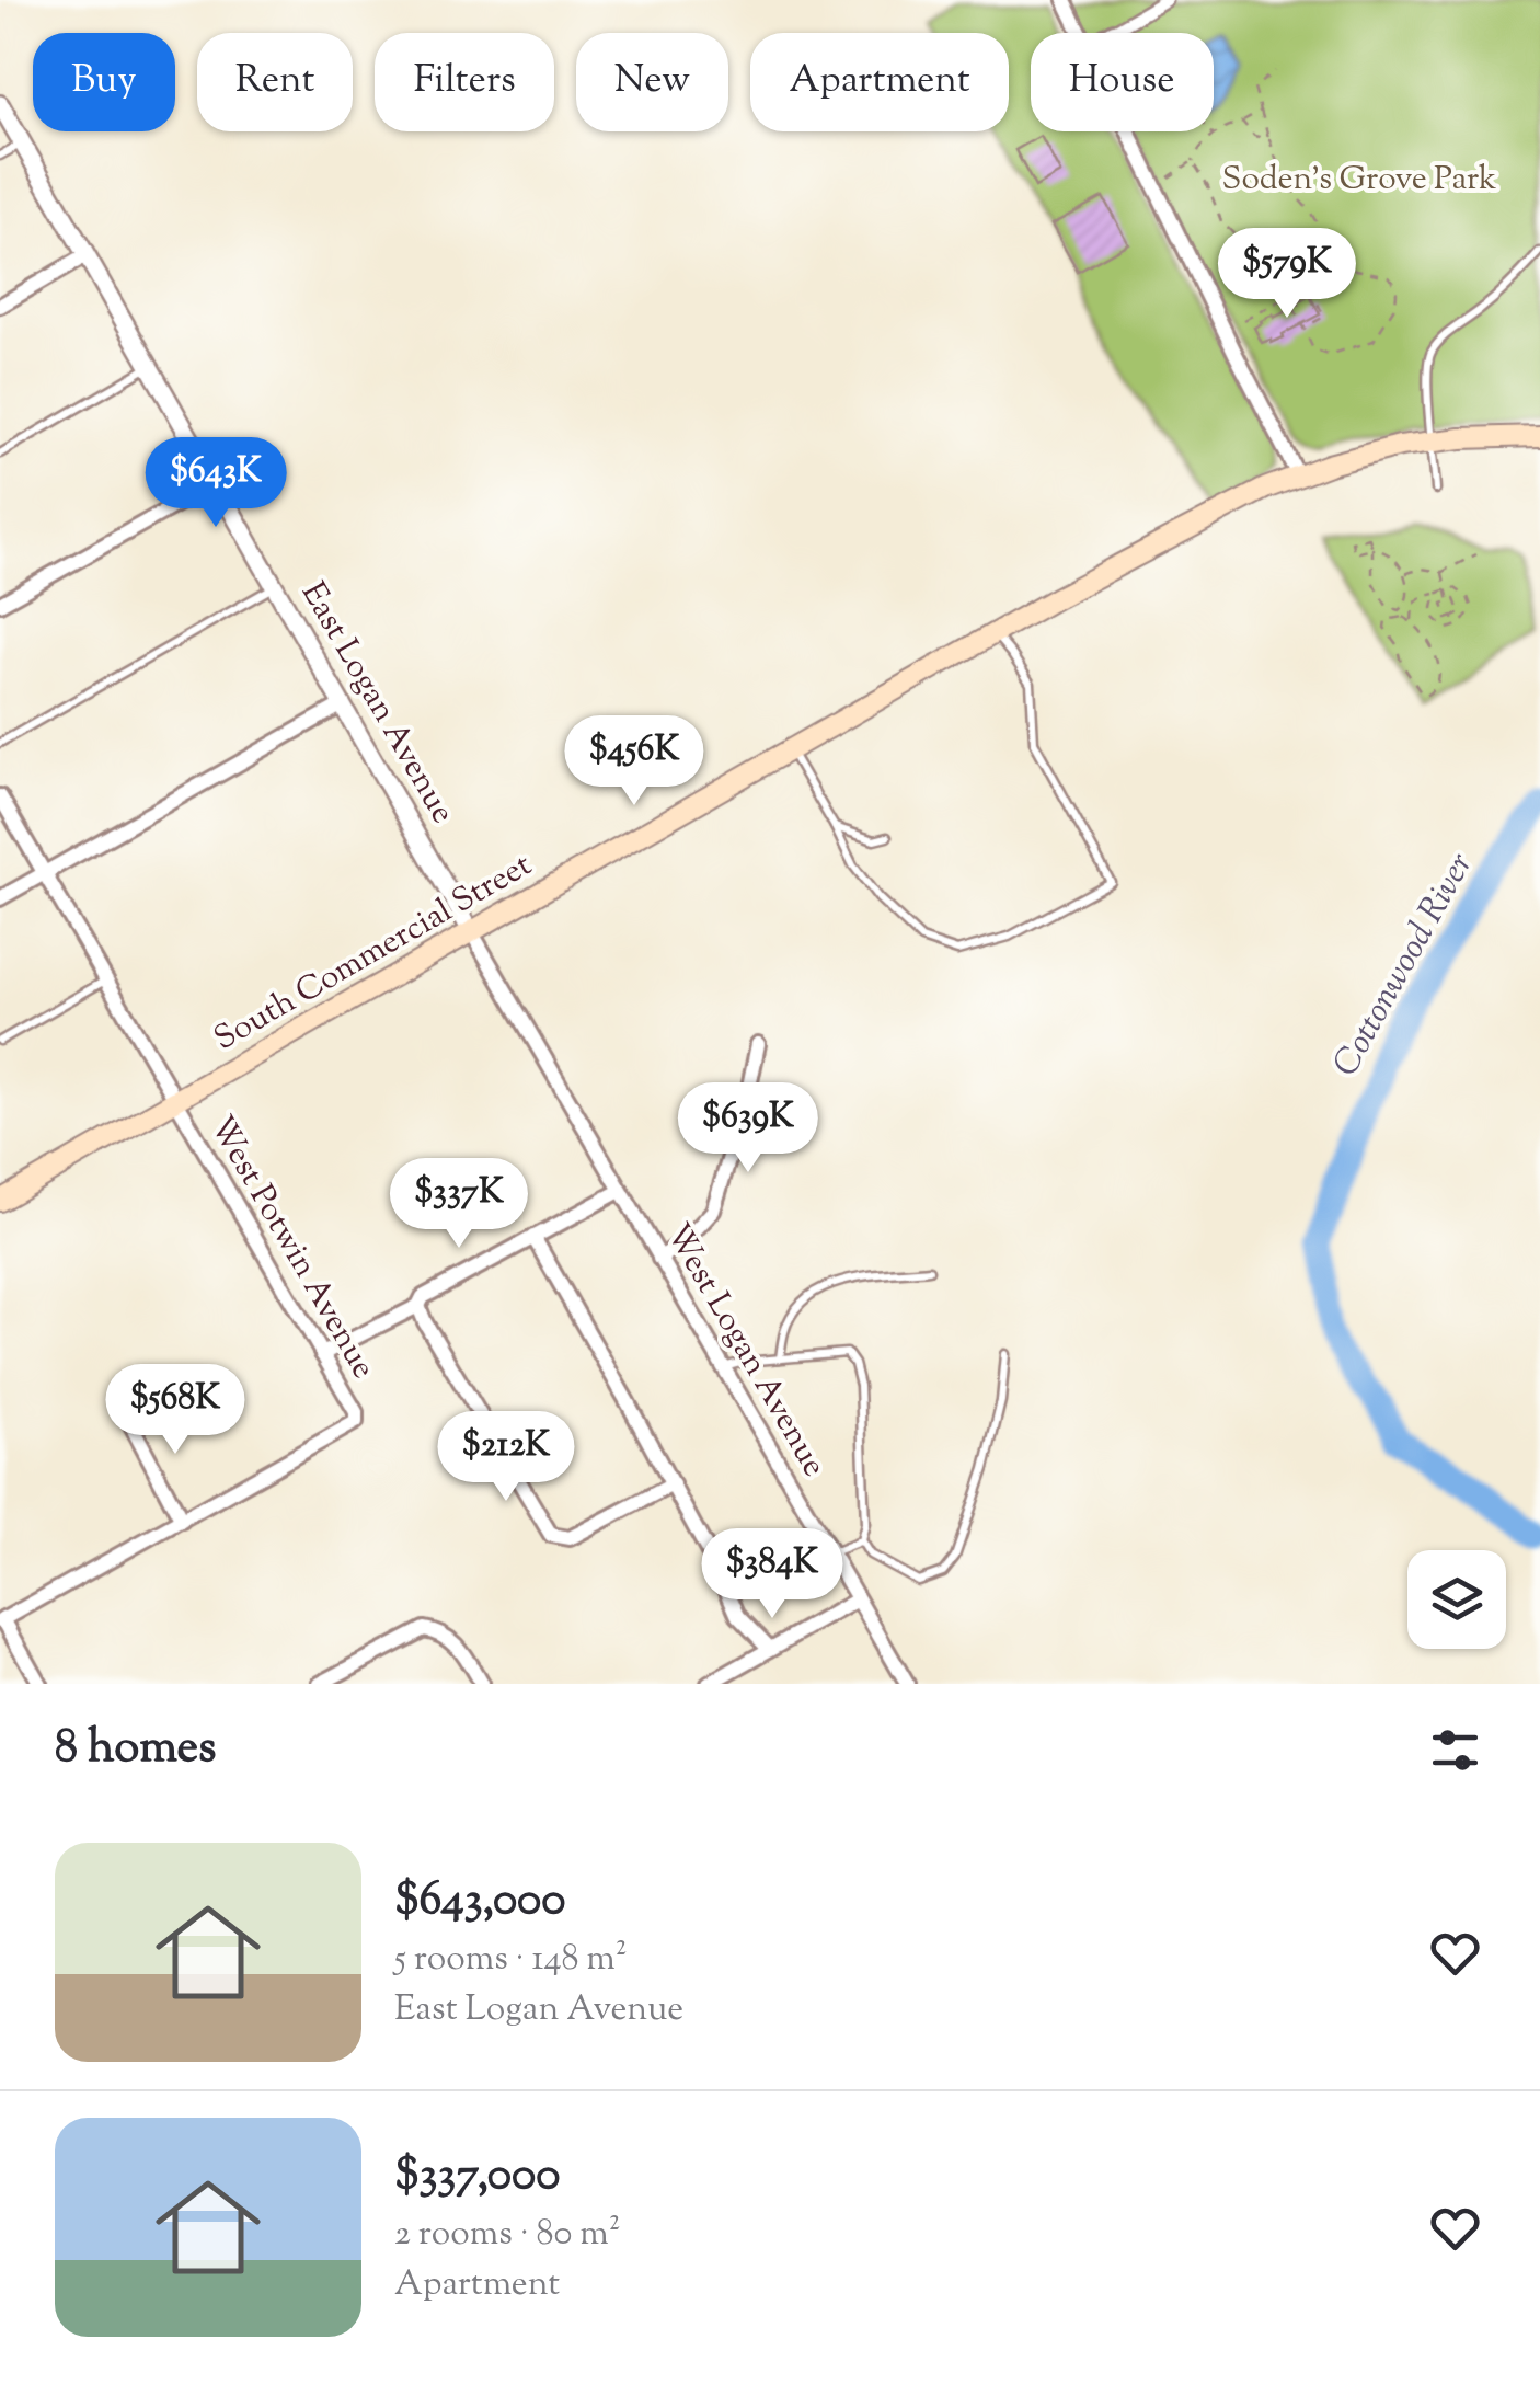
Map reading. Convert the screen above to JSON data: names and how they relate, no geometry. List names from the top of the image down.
{
  "streets": {
    "main road": ["South Commercial Street"],
    "street": ["East Logan Avenue", "West Potwin Avenue", "West Logan Avenue"]
  },
  "crossings": [
    ["East Logan Avenue", "South Commercial Street"],
    ["East Logan Avenue", "West Logan Avenue"],
    ["South Commercial Street", "West Potwin Avenue"],
    ["South Commercial Street", "West Logan Avenue"]
  ],
  "water": ["Cottonwood River"],
  "parks": ["Soden's Grove Park"],
  "page": {
    "chip": [
      "Buy",
      "Rent",
      "Filters",
      "New",
      "Apartment",
      "House"
    ],
    "price": [
      "$579K",
      "$643K",
      "$456K",
      "$639K",
      "$337K",
      "$568K",
      "$212K",
      "$384K"
    ],
    "heading": "8 homes",
    "list": [
      {
        "name": "$643,000",
        "note": "5 rooms · 148 m² · East Logan Avenue"
      },
      {
        "name": "$337,000",
        "note": "2 rooms · 80 m² · Apartment"
      }
    ]
  }
}
